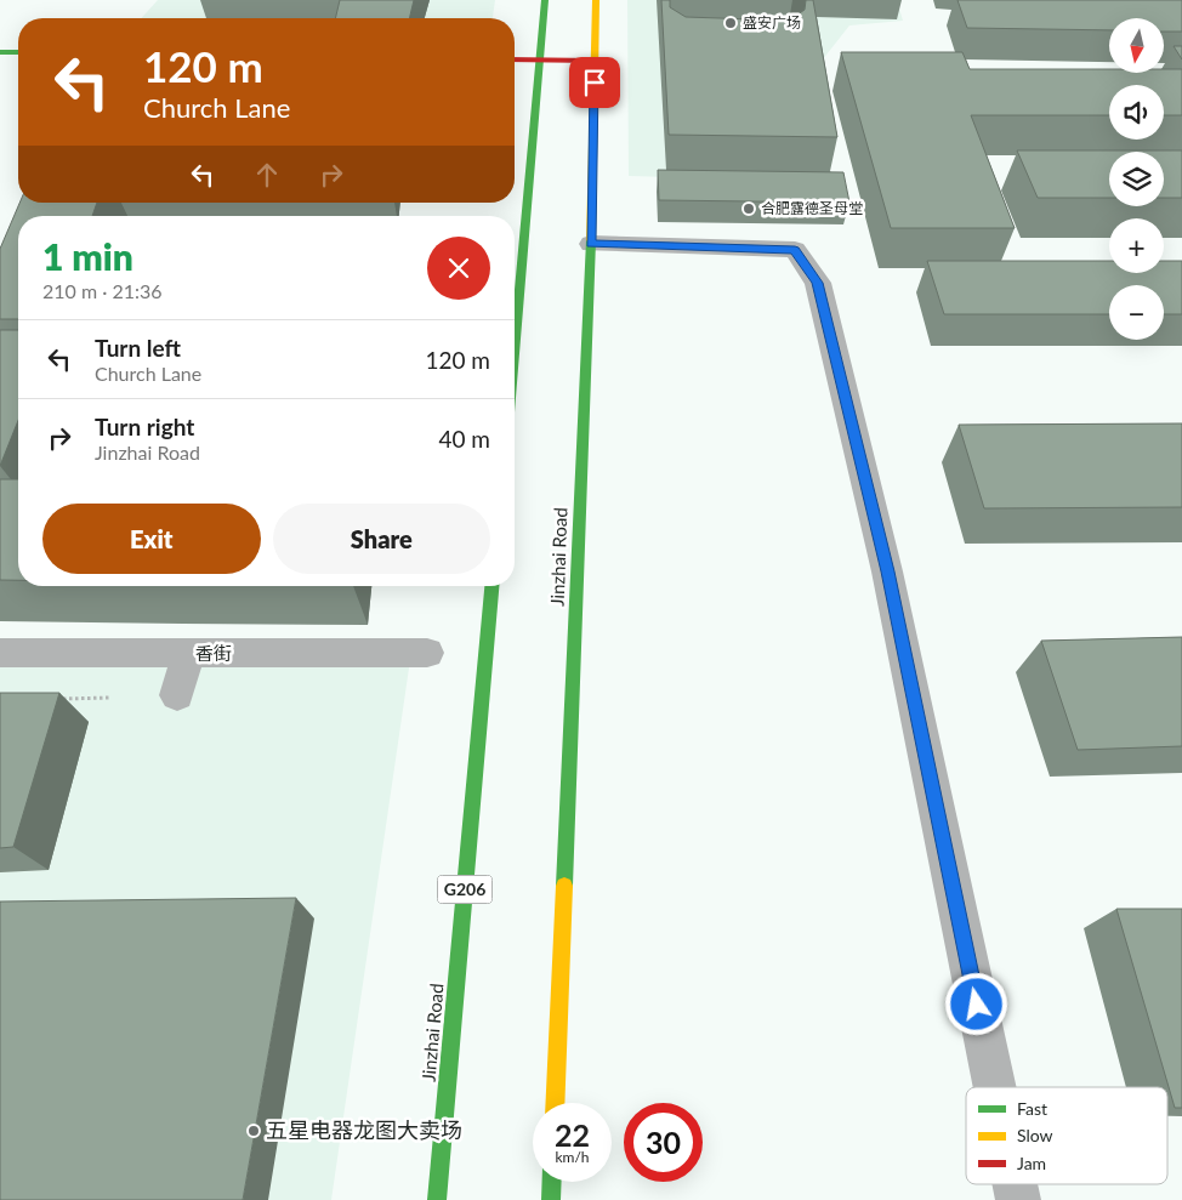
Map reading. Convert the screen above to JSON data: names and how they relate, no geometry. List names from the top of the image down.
{
  "streets": {
    "main road": ["Jinzhai Road", "G206"],
    "street": ["香街"]
  },
  "places": ["盛安广场", "合肥露德圣母堂", "五星电器龙图大卖场"],
  "legend": ["Fast", "Slow", "Jam"],
  "north": "bottom",
  "page": {
    "map_buttons": ["+", "−"],
    "turn": ["120 m", "Church Lane"],
    "heading": ["1 min", "210 m · 21:36"],
    "list": [
      {
        "name": "Turn left",
        "note": "Church Lane",
        "value": "120 m"
      },
      {
        "name": "Turn right",
        "note": "Jinzhai Road",
        "value": "40 m"
      }
    ],
    "buttons": ["Exit", "Share"],
    "speed": "22 km/h",
    "limit": "30"
  }
}
